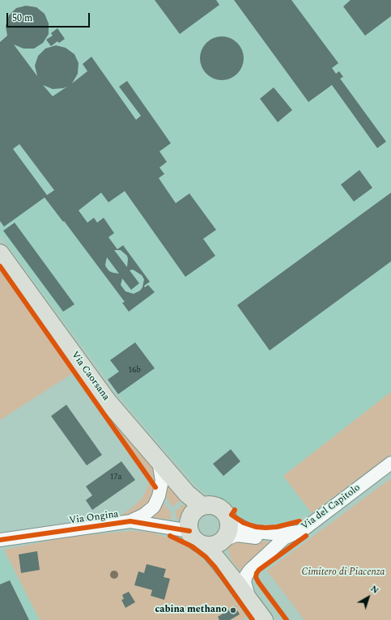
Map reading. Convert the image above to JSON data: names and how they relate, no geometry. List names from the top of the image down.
{
  "streets": {
    "main road": ["Via Caorsana"],
    "street": ["Via del Capitolo", "Via Ongina"]
  },
  "crossings": [
    ["Via Caorsana", "Via Ongina"]
  ],
  "parks": ["Cimitero di Piacenza"],
  "places": ["cabina methano"],
  "house_numbers": ["16b", "17a"],
  "scale_bar": "50 m",
  "north": "top right"
}
